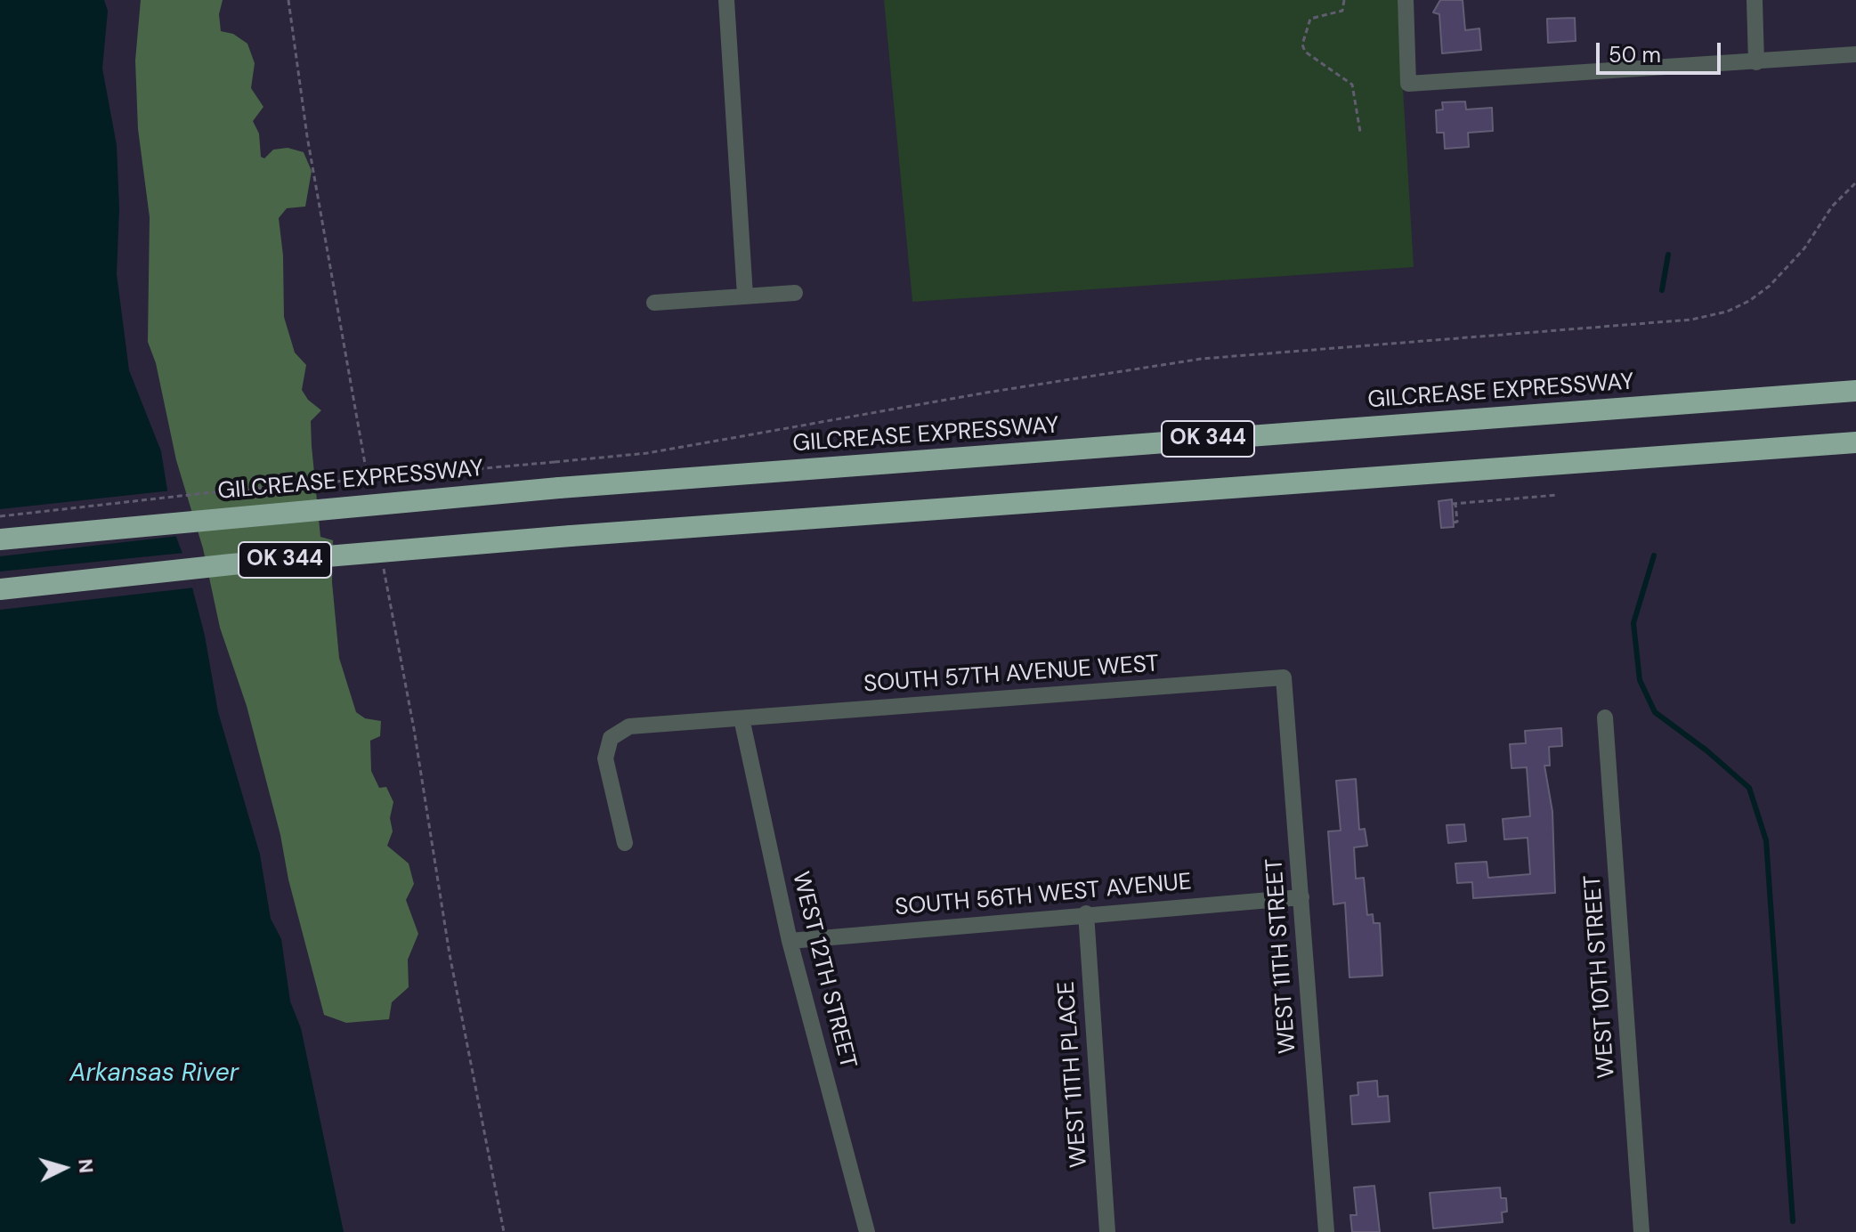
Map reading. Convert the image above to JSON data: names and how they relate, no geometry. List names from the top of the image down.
{
  "streets": {
    "highway": ["GILCREASE EXPRESSWAY", "OK 344"],
    "street": [
      "SOUTH 57TH AVENUE WEST",
      "SOUTH 56TH WEST AVENUE",
      "WEST 11TH STREET",
      "WEST 12TH STREET",
      "WEST 10TH STREET",
      "WEST 11TH PLACE"
    ]
  },
  "crossings": [
    ["SOUTH 57TH AVENUE WEST", "WEST 11TH STREET"],
    ["SOUTH 57TH AVENUE WEST", "WEST 12TH STREET"],
    ["SOUTH 56TH WEST AVENUE", "WEST 11TH STREET"],
    ["SOUTH 56TH WEST AVENUE", "WEST 12TH STREET"],
    ["SOUTH 56TH WEST AVENUE", "WEST 11TH PLACE"]
  ],
  "water": ["Arkansas River"],
  "scale_bar": "50 m",
  "north": "right"
}
